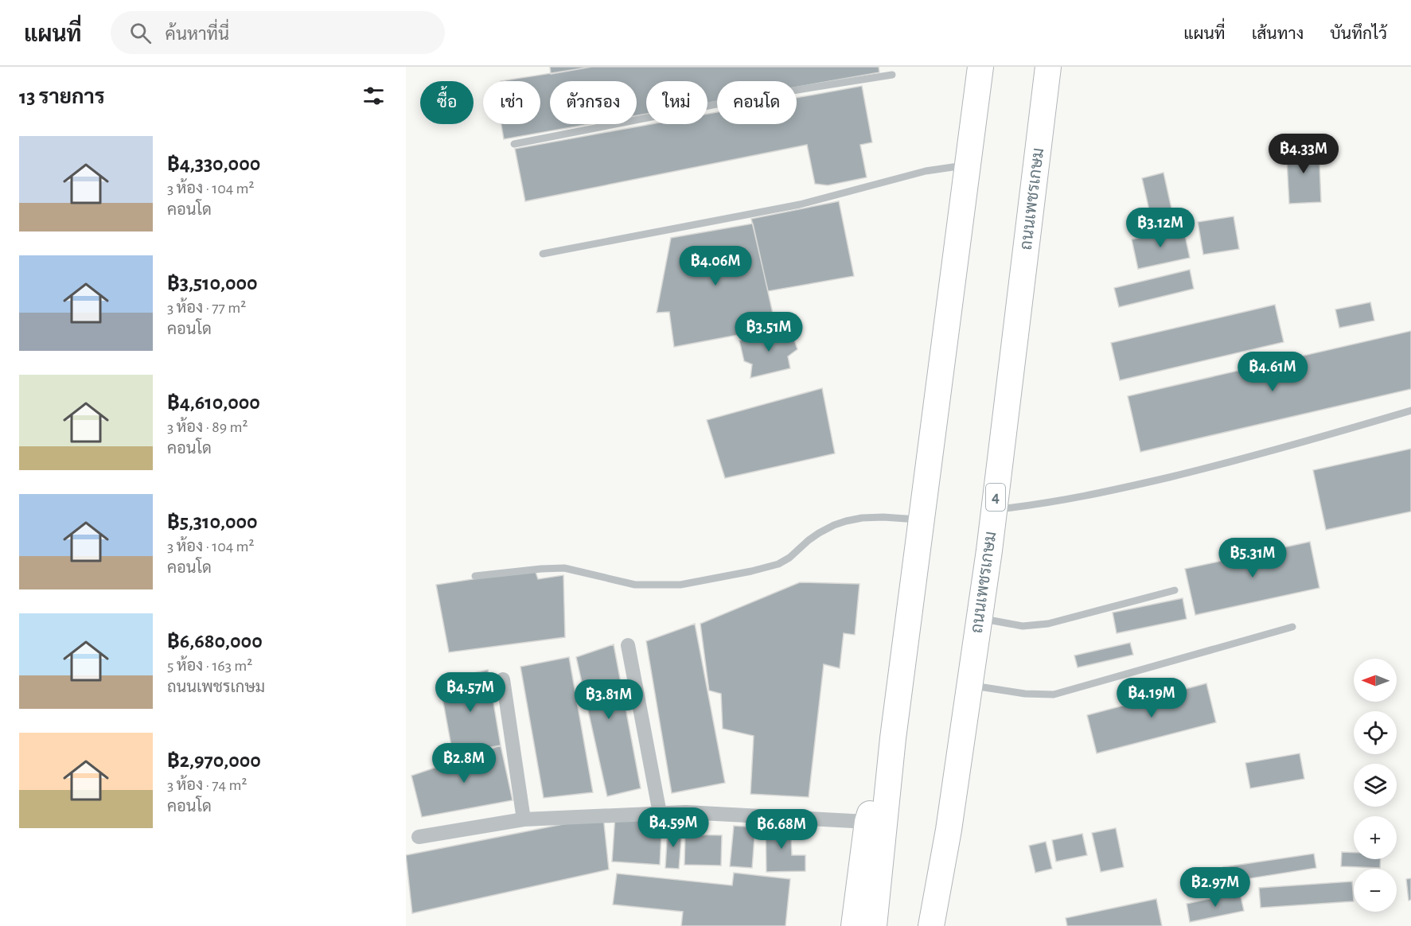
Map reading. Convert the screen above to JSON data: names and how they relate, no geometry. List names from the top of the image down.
{
  "streets": {
    "highway": ["ถนนเพชรเกษม", "4"]
  },
  "north": "left",
  "page": {
    "header": "แผนที่",
    "search": "ค้นหาที่นี่",
    "nav": ["แผนที่", "เส้นทาง", "บันทึกไว้"],
    "heading": "13 รายการ",
    "chip": [
      "ซื้อ",
      "เช่า",
      "ตัวกรอง",
      "ใหม่",
      "คอนโด"
    ],
    "list": [
      {
        "name": "฿4,330,000",
        "note": "3 ห้อง · 104 m² · คอนโด"
      },
      {
        "name": "฿3,510,000",
        "note": "3 ห้อง · 77 m² · คอนโด"
      },
      {
        "name": "฿4,610,000",
        "note": "3 ห้อง · 89 m² · คอนโด"
      },
      {
        "name": "฿5,310,000",
        "note": "3 ห้อง · 104 m² · คอนโด"
      },
      {
        "name": "฿6,680,000",
        "note": "5 ห้อง · 163 m² · ถนนเพชรเกษม"
      },
      {
        "name": "฿2,970,000",
        "note": "3 ห้อง · 74 m² · คอนโด"
      }
    ],
    "price": [
      "฿4.33M",
      "฿3.12M",
      "฿4.06M",
      "฿3.51M",
      "฿4.61M",
      "฿5.31M",
      "฿4.57M",
      "฿4.19M",
      "฿3.81M",
      "฿2.8M",
      "฿4.59M",
      "฿6.68M",
      "฿2.97M"
    ],
    "map_buttons": ["+", "−"]
  }
}
